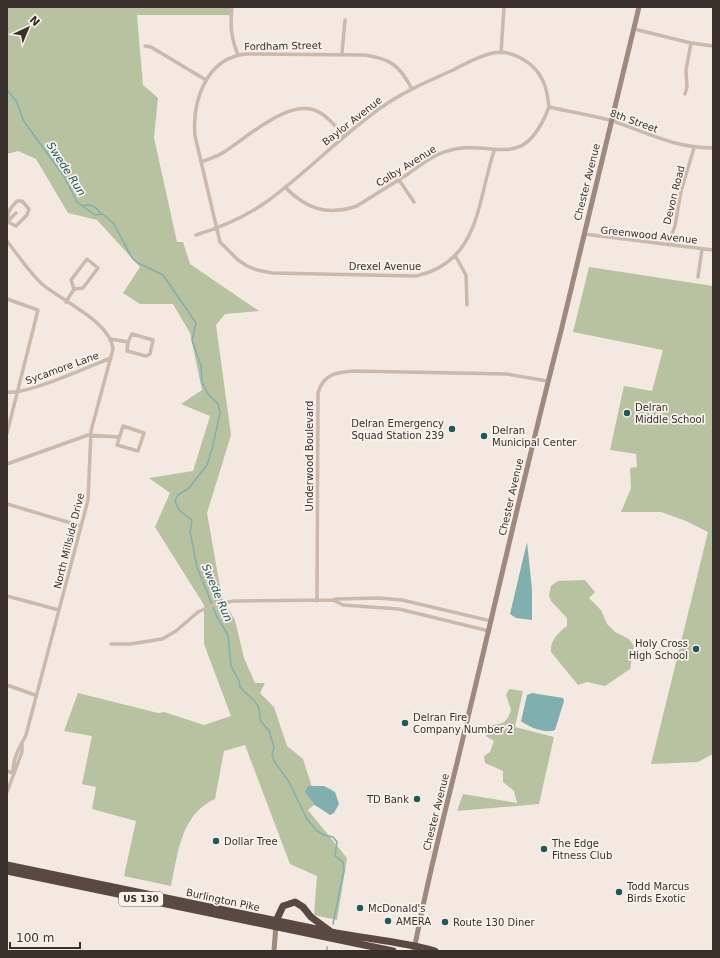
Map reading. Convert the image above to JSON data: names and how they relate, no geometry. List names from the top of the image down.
{
  "streets": {
    "highway": ["US 130", "Burlington Pike"],
    "street": [
      "Fordham Street",
      "Baylor Avenue",
      "8th Street",
      "Colby Avenue",
      "Chester Avenue",
      "Devon Road",
      "Greenwood Avenue",
      "Drexel Avenue",
      "Sycamore Lane",
      "Underwood Boulevard",
      "North Millside Drive"
    ]
  },
  "crossings": [
    ["Fordham Street", "Baylor Avenue"],
    ["Fordham Street", "Drexel Avenue"],
    ["Baylor Avenue", "Colby Avenue"],
    ["Baylor Avenue", "Drexel Avenue"],
    ["8th Street", "Colby Avenue"],
    ["8th Street", "Chester Avenue"],
    ["8th Street", "Devon Road"],
    ["Colby Avenue", "Drexel Avenue"],
    ["Chester Avenue", "Greenwood Avenue"],
    ["Chester Avenue", "Underwood Boulevard"],
    ["Chester Avenue", "Burlington Pike"],
    ["Devon Road", "Greenwood Avenue"],
    ["Sycamore Lane", "North Millside Drive"]
  ],
  "water": ["Swede Run"],
  "places": [
    "Delran Middle School",
    "Delran Emergency Squad Station 239",
    "Delran Municipal Center",
    "Holy Cross High School",
    "Delran Fire Company Number 2",
    "TD Bank",
    "Dollar Tree",
    "The Edge Fitness Club",
    "Todd Marcus Birds Exotic",
    "McDonald's",
    "AMERA",
    "Route 130 Diner"
  ],
  "scale_bar": "100 m",
  "north": "top right"
}
